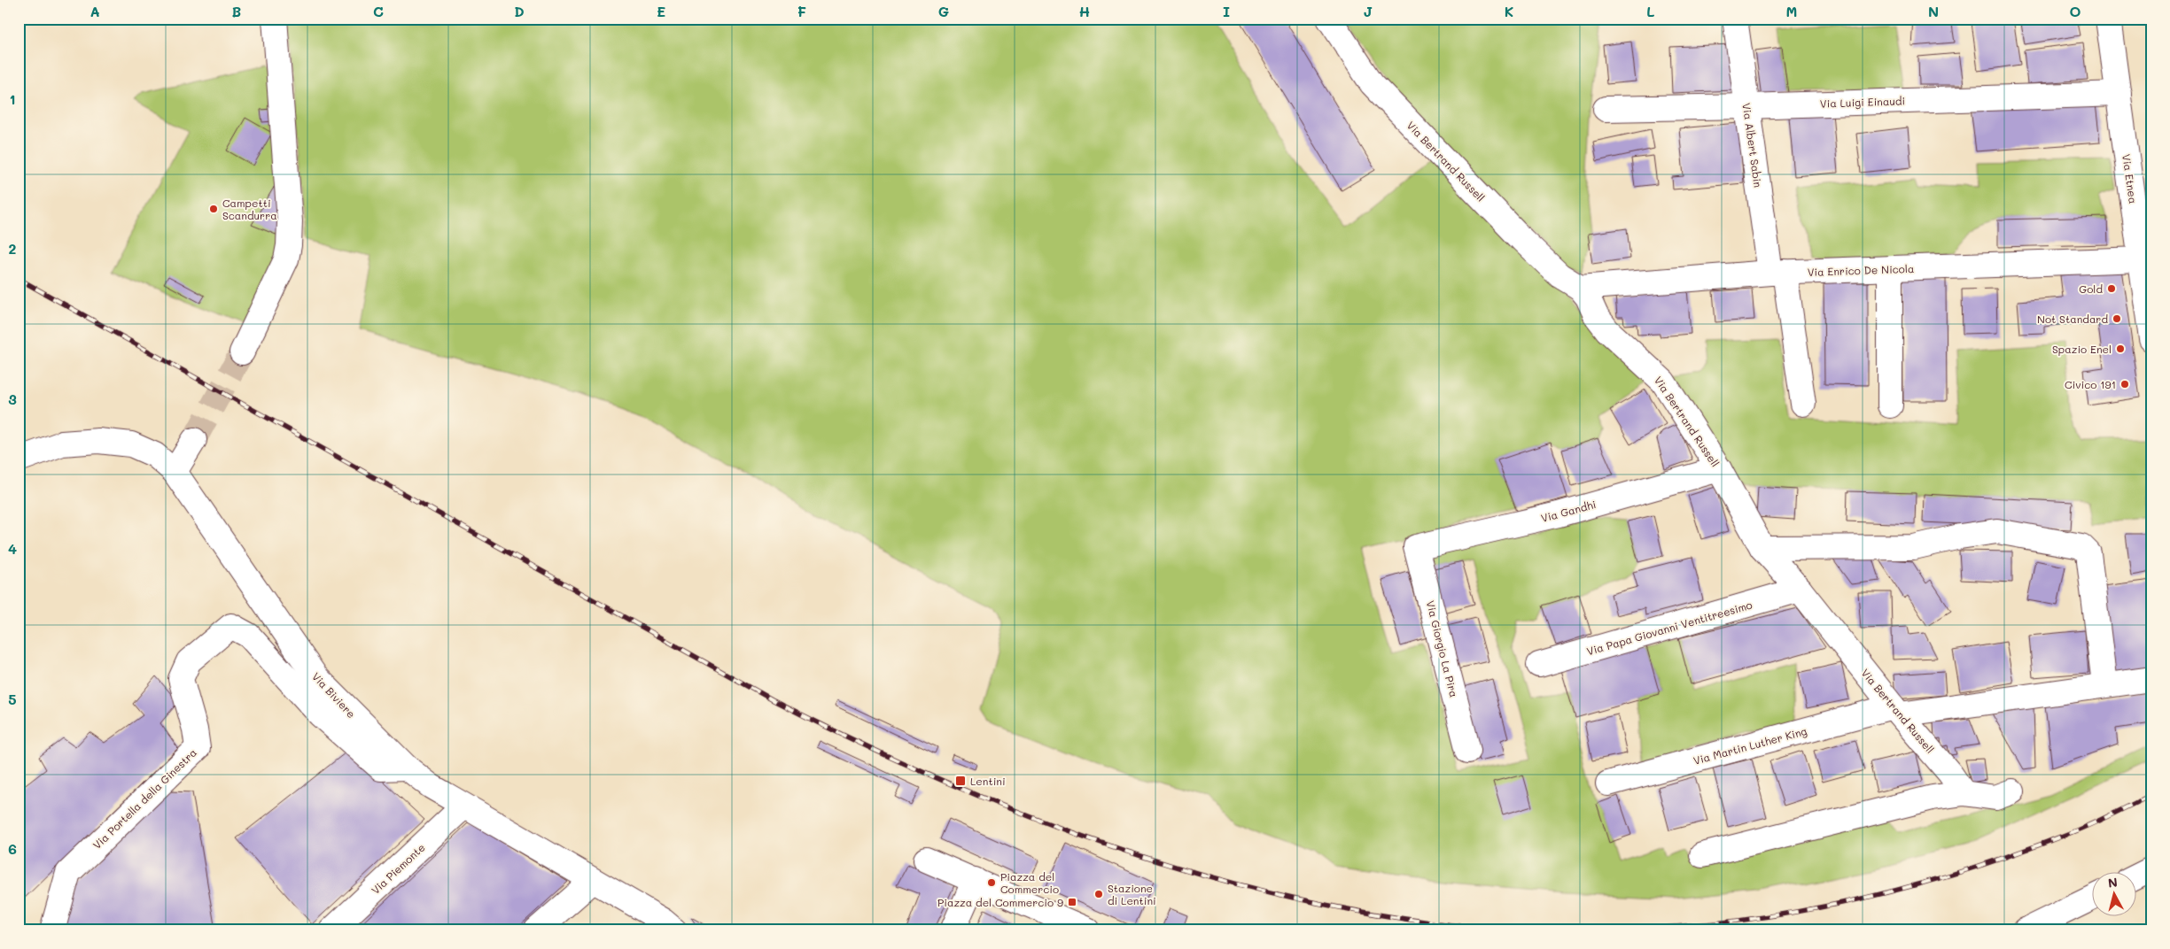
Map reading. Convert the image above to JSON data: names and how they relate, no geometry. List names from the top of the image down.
{
  "streets": {
    "street": [
      "Via Luigi Einaudi",
      "Via Albert Sabin",
      "Via Bertrand Russell",
      "Via Etnea",
      "Via Enrico De Nicola",
      "Via Gandhi",
      "Via Papa Giovanni Ventitreesimo",
      "Via Giorgio La Pira",
      "Via Biviere",
      "Via Martin Luther King",
      "Via Portella della Ginestra",
      "Via Piemonte"
    ]
  },
  "crossings": [
    ["Via Luigi Einaudi", "Via Albert Sabin"],
    ["Via Luigi Einaudi", "Via Etnea"],
    ["Via Albert Sabin", "Via Enrico De Nicola"],
    ["Via Bertrand Russell", "Via Enrico De Nicola"],
    ["Via Bertrand Russell", "Via Gandhi"],
    ["Via Bertrand Russell", "Via Papa Giovanni Ventitreesimo"],
    ["Via Bertrand Russell", "Via Martin Luther King"],
    ["Via Etnea", "Via Enrico De Nicola"],
    ["Via Gandhi", "Via Giorgio La Pira"],
    ["Via Biviere", "Via Portella della Ginestra"],
    ["Via Biviere", "Via Piemonte"]
  ],
  "places": {
    "other": [
      "Campetti Scandurra",
      "Gold",
      "Not Standard",
      "Spazio Enel",
      "Civico 191",
      "Piazza del Commercio",
      "Stazione di Lentini"
    ],
    "transit": ["Lentini", "Piazza del Commercio 9"]
  },
  "north": "top",
  "grid": {
    "columns": [
      "A",
      "B",
      "C",
      "D",
      "E",
      "F",
      "G",
      "H",
      "I",
      "J",
      "K",
      "L",
      "M",
      "N",
      "O"
    ],
    "rows": [
      "1",
      "2",
      "3",
      "4",
      "5",
      "6"
    ]
  }
}
